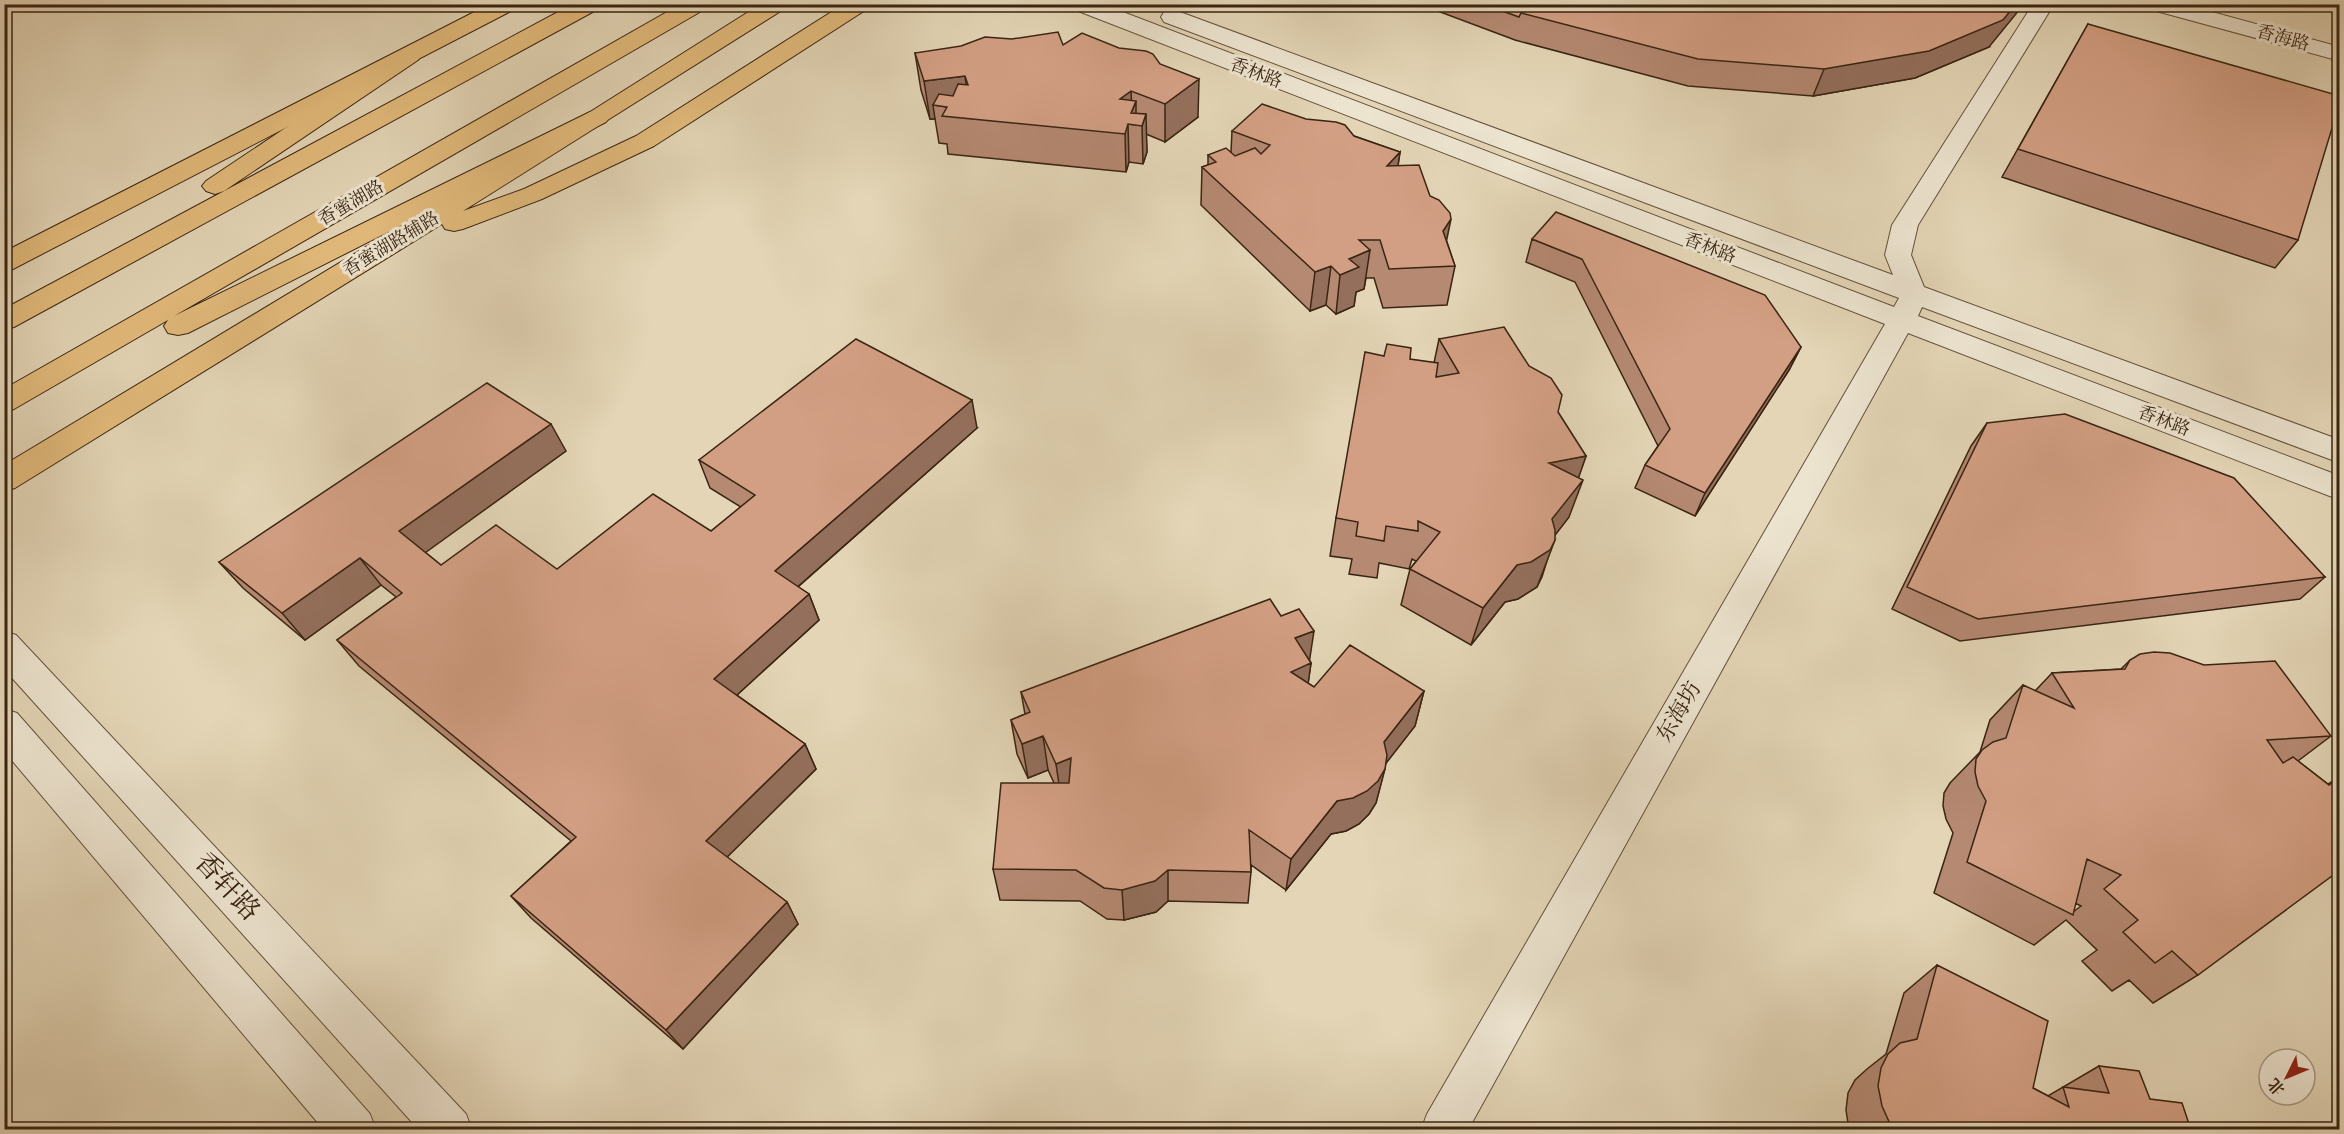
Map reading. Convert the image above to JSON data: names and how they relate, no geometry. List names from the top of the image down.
{
  "streets": {
    "main road": ["香蜜湖路", "香蜜湖路辅路"],
    "street": [
      "香海路",
      "香林路",
      "东海坊",
      "香轩路"
    ]
  },
  "crossings": [
    ["香林路", "东海坊"]
  ],
  "north": "bottom left"
}
